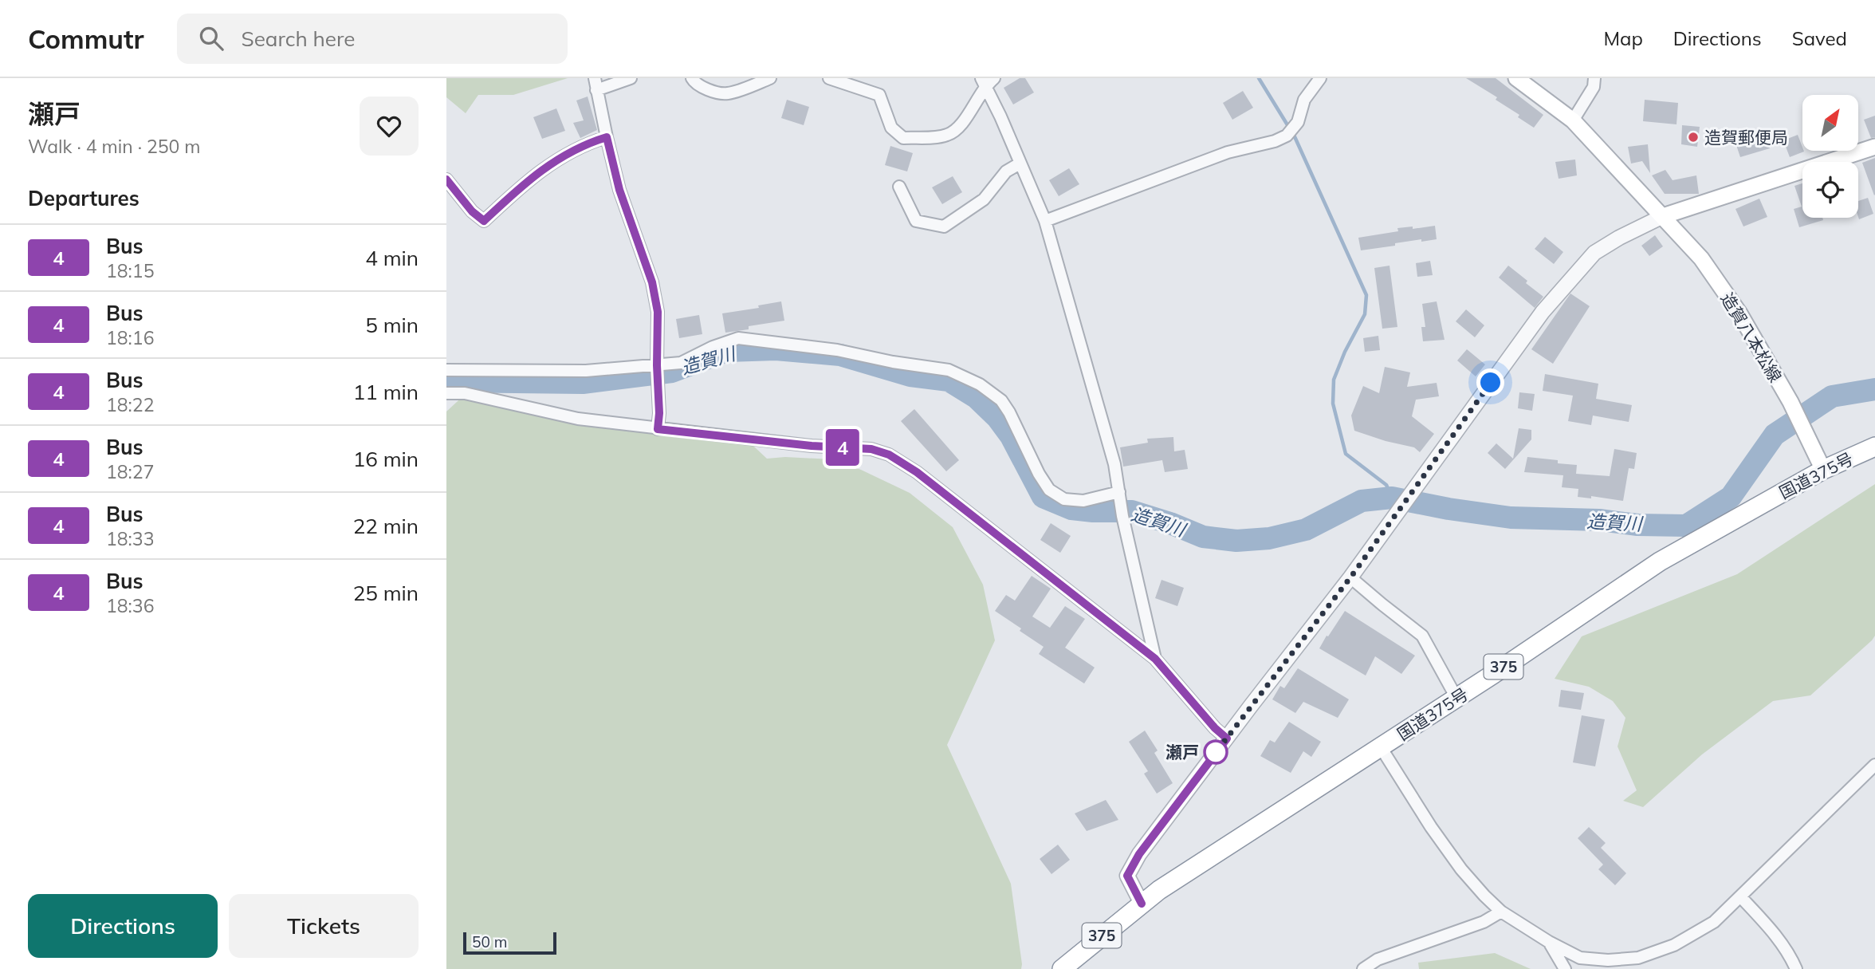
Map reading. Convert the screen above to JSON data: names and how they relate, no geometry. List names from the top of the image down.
{
  "streets": {
    "highway": ["国道375号", "375"],
    "main road": ["造賀八本松線"]
  },
  "crossings": [
    ["造賀八本松線", "国道375号"]
  ],
  "water": ["造賀川"],
  "places": ["造賀郵便局", "瀬戸"],
  "lines": ["bus line 4"],
  "scale_bar": "50 m",
  "north": "top right",
  "page": {
    "header": "Commutr",
    "search": "Search here",
    "nav": ["Map", "Directions", "Saved"],
    "heading": [
      ["瀬戸", "Walk · 4 min · 250 m"],
      "Departures"
    ],
    "on_map": "4",
    "list": [
      {
        "mark": "4",
        "name": "Bus",
        "note": "18:15",
        "value": "4 min"
      },
      {
        "mark": "4",
        "name": "Bus",
        "note": "18:16",
        "value": "5 min"
      },
      {
        "mark": "4",
        "name": "Bus",
        "note": "18:22",
        "value": "11 min"
      },
      {
        "mark": "4",
        "name": "Bus",
        "note": "18:27",
        "value": "16 min"
      },
      {
        "mark": "4",
        "name": "Bus",
        "note": "18:33",
        "value": "22 min"
      },
      {
        "mark": "4",
        "name": "Bus",
        "note": "18:36",
        "value": "25 min"
      }
    ],
    "buttons": ["Directions", "Tickets"],
    "scale": "50 m"
  }
}
